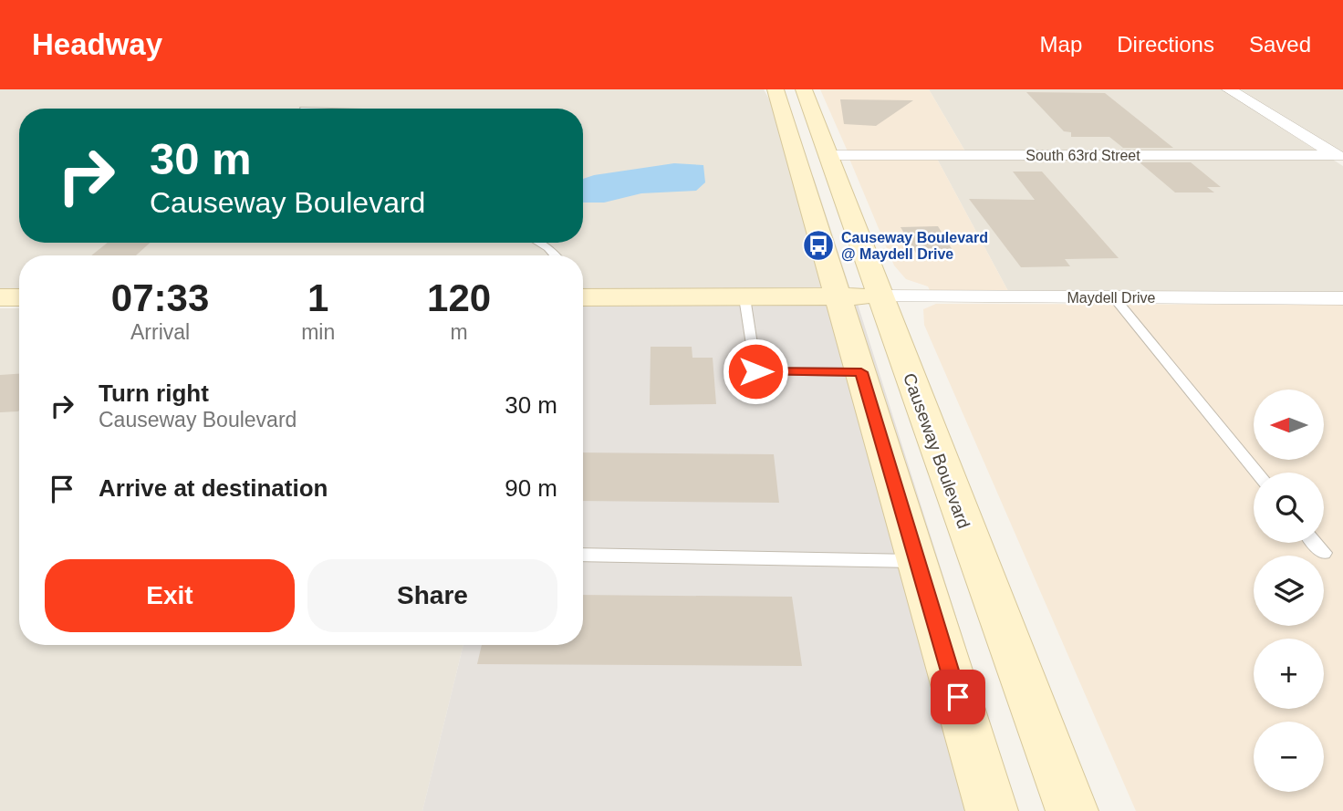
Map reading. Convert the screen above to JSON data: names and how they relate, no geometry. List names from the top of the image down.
{
  "streets": {
    "main road": ["Causeway Boulevard"],
    "street": ["South 63rd Street", "Maydell Drive"]
  },
  "crossings": [
    ["South 63rd Street", "Causeway Boulevard"],
    ["Maydell Drive", "Causeway Boulevard"]
  ],
  "places": {
    "bus stop": ["Causeway Boulevard @ Maydell Drive"]
  },
  "north": "left",
  "page": {
    "header": "Headway",
    "nav": ["Map", "Directions", "Saved"],
    "turn": ["30 m", "Causeway Boulevard"],
    "eta": [
      "07:33",
      "Arrival",
      "1",
      "min",
      "120",
      "m"
    ],
    "list": [
      {
        "name": "Turn right",
        "note": "Causeway Boulevard",
        "value": "30 m"
      },
      {
        "name": "Arrive at destination",
        "value": "90 m"
      }
    ],
    "map_buttons": ["+", "−"],
    "buttons": ["Exit", "Share"]
  }
}
